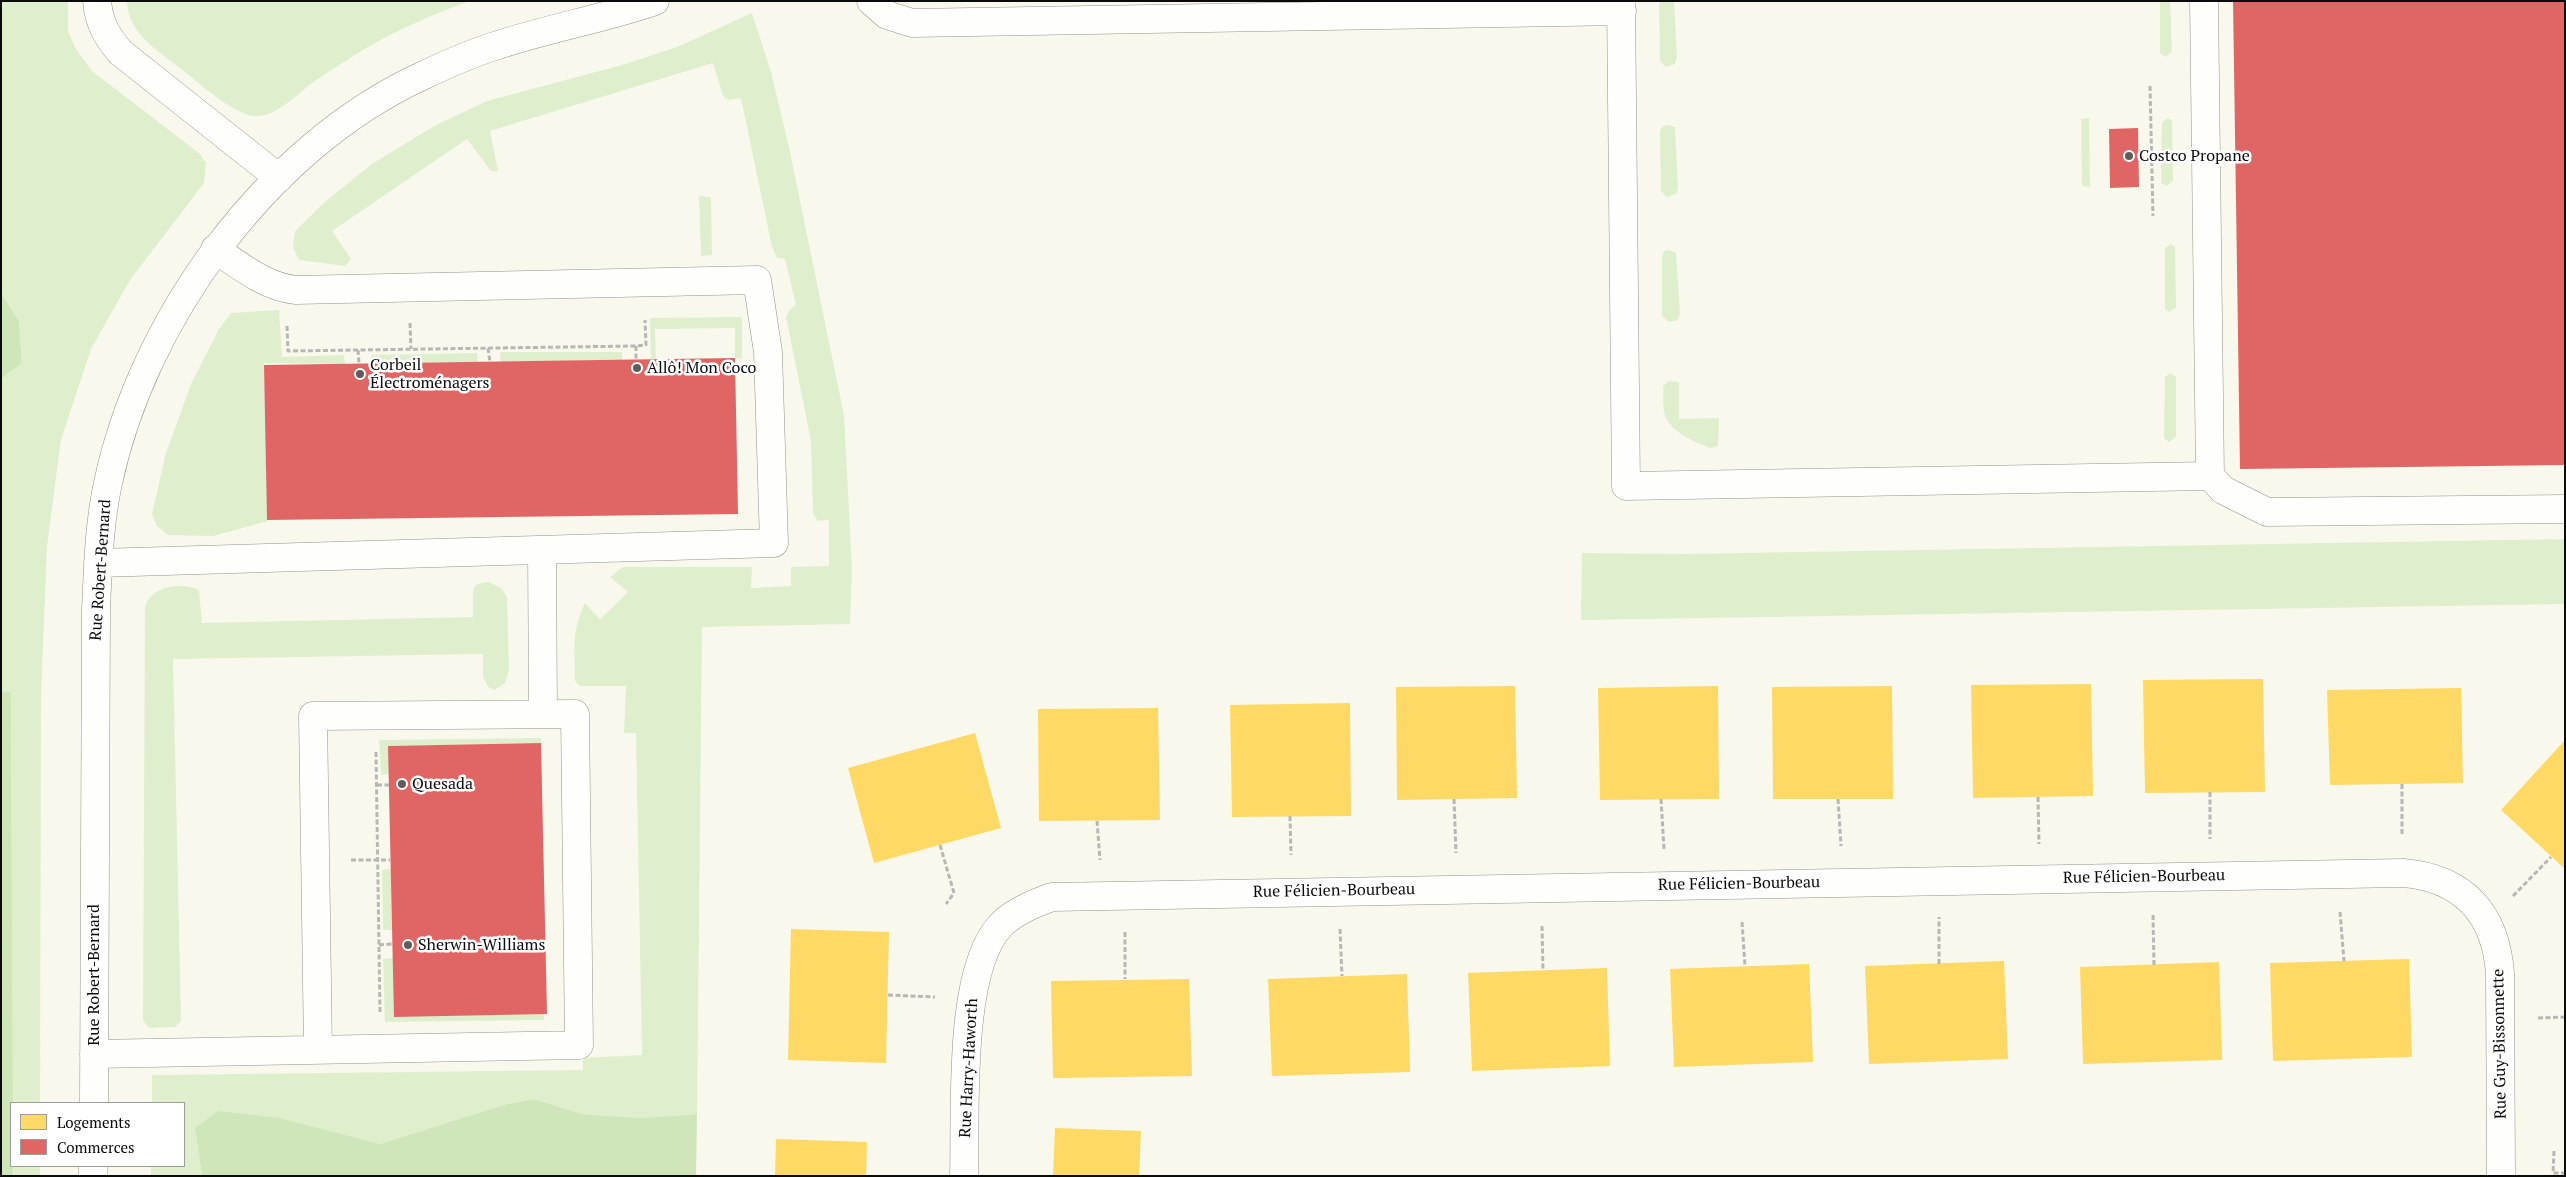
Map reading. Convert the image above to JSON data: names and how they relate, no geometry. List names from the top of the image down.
{
  "streets": {
    "street": [
      "Rue Robert-Bernard",
      "Rue Félicien-Bourbeau",
      "Rue Guy-Bissonnette",
      "Rue Harry-Haworth"
    ]
  },
  "crossings": [
    ["Rue Félicien-Bourbeau", "Rue Guy-Bissonnette"],
    ["Rue Félicien-Bourbeau", "Rue Harry-Haworth"]
  ],
  "places": [
    "Costco Propane",
    "Allô! Mon Coco",
    "Corbeil Électroménagers",
    "Quesada",
    "Sherwin-Williams"
  ],
  "legend": ["Logements", "Commerces"]
}
